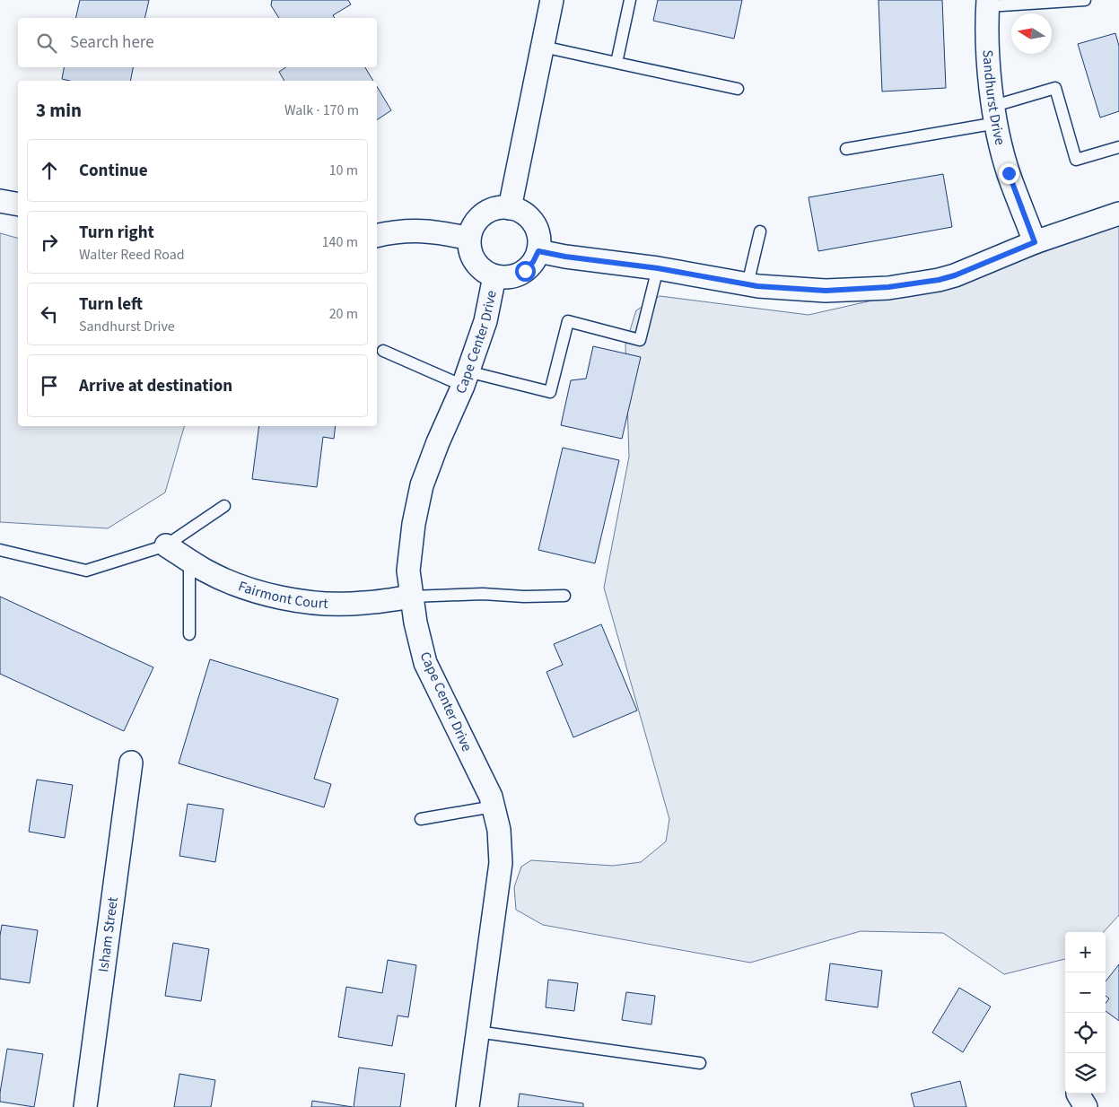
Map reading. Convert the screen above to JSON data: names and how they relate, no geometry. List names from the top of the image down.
{
  "streets": {
    "street": [
      "Sandhurst Drive",
      "Cape Center Drive",
      "Fairmont Court",
      "Isham Street"
    ]
  },
  "crossings": [
    ["Cape Center Drive", "Fairmont Court"]
  ],
  "north": "left",
  "page": {
    "search": "Search here",
    "heading": ["3 min", "Walk · 170 m"],
    "list": [
      ["Continue", "10 m"],
      ["Turn right", "Walter Reed Road", "140 m"],
      ["Turn left", "Sandhurst Drive", "20 m"],
      "Arrive at destination"
    ],
    "map_buttons": ["+", "−"]
  }
}
